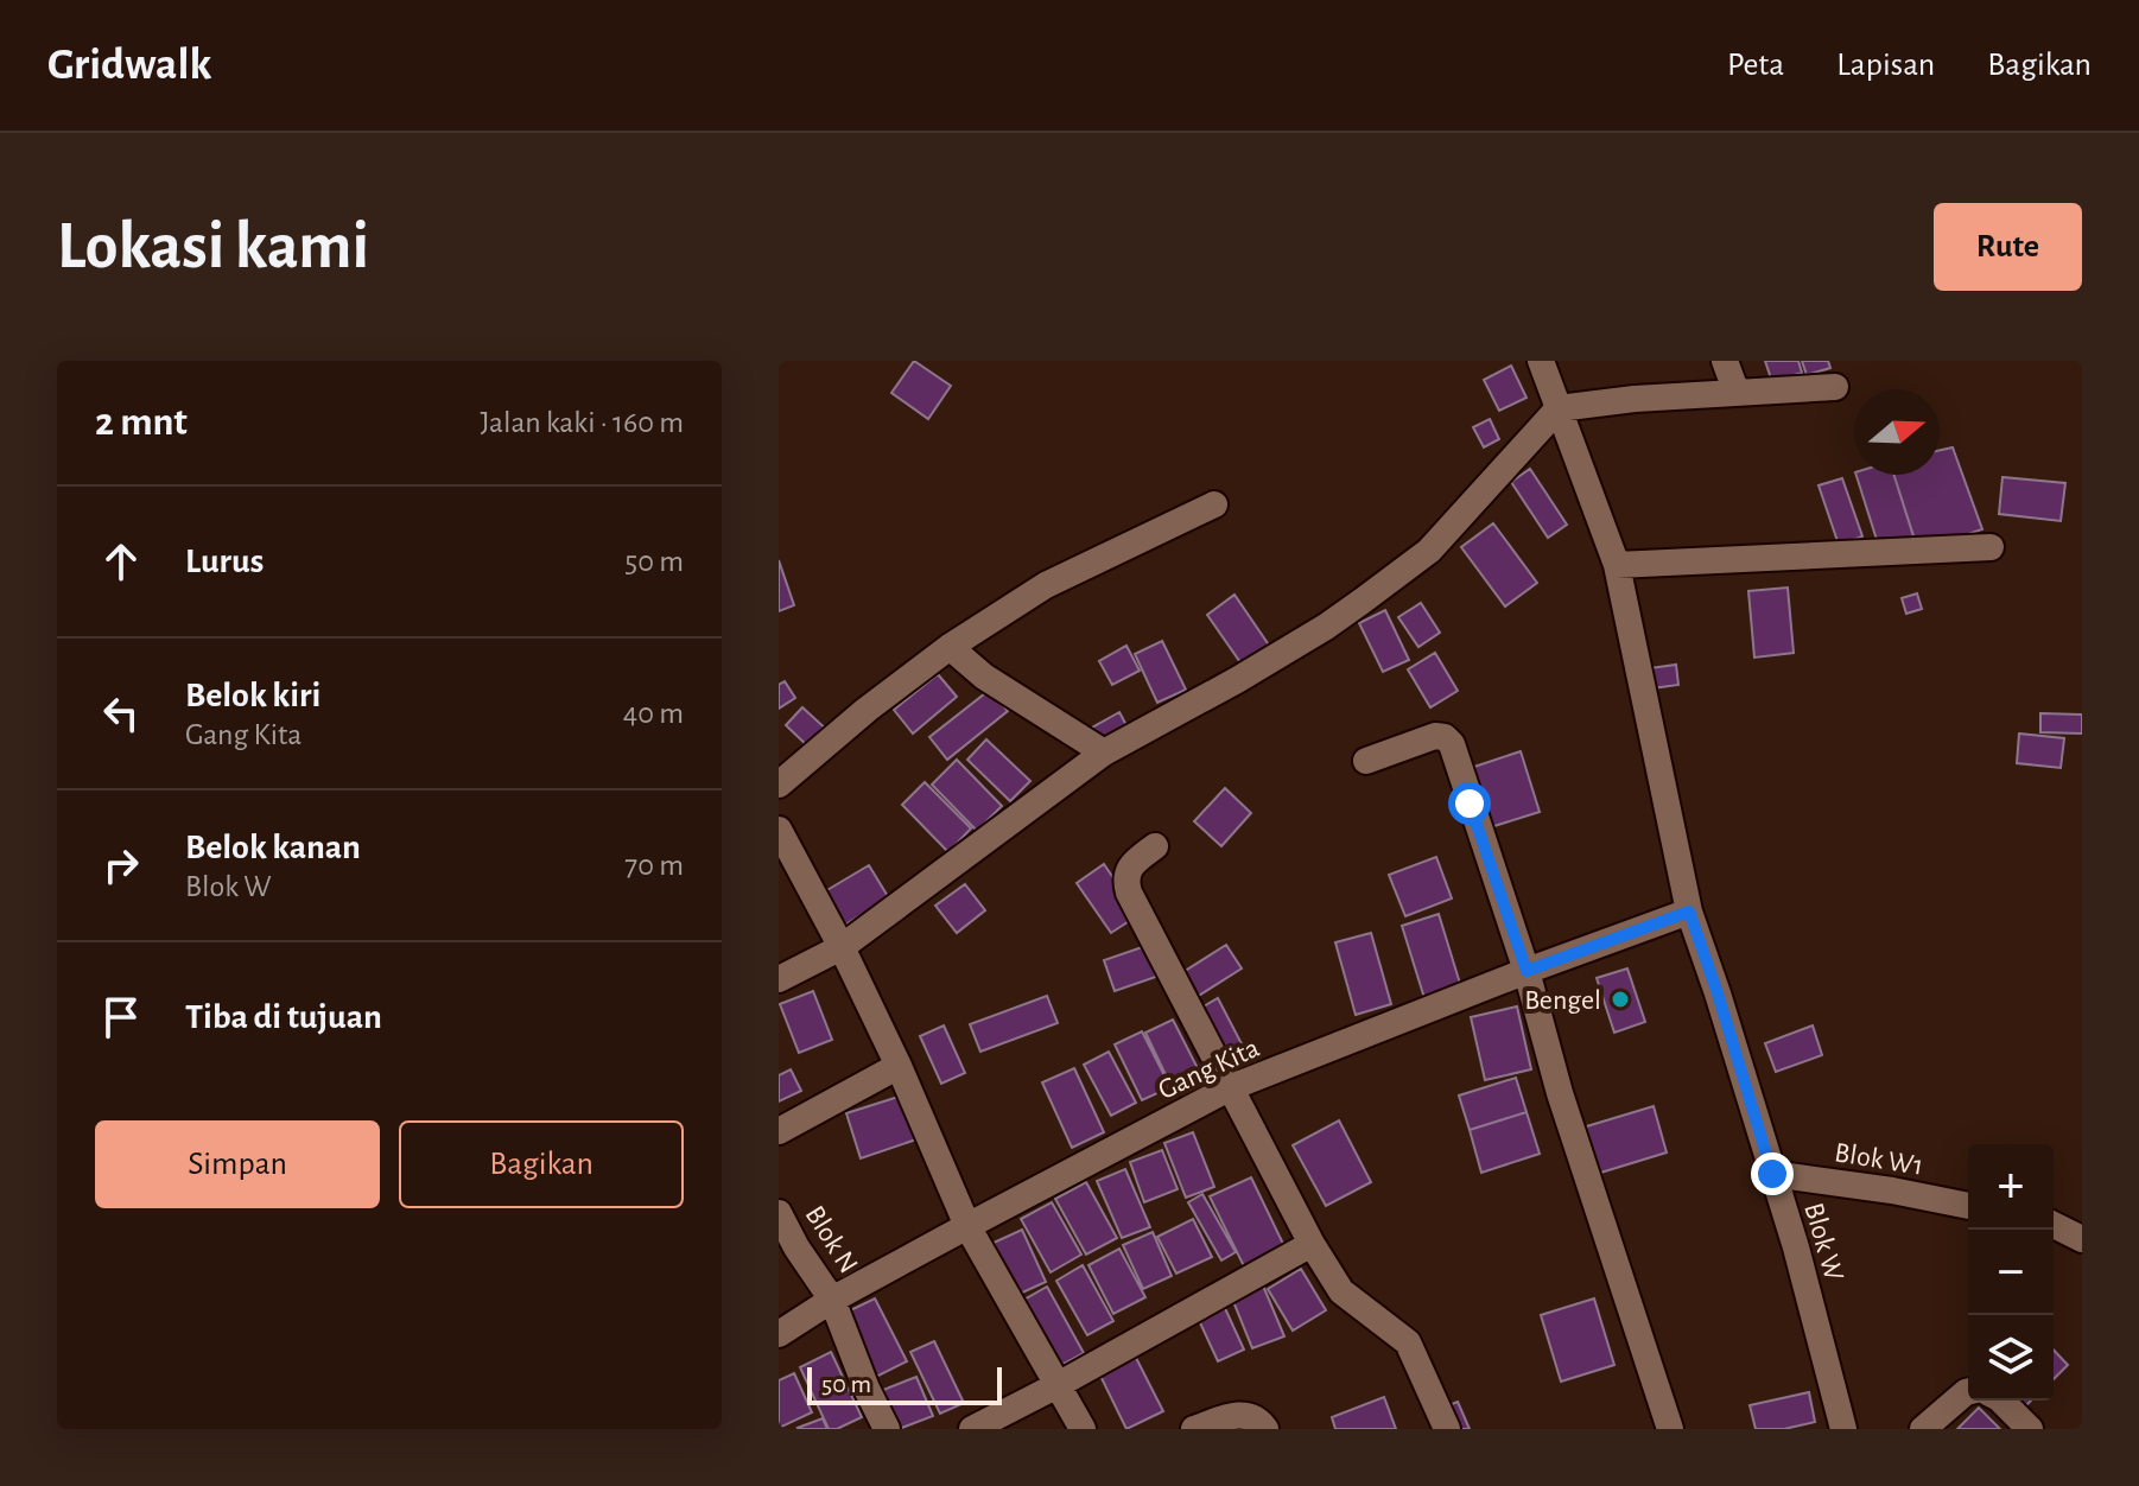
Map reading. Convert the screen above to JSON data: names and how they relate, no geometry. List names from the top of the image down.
{
  "streets": {
    "street": [
      "Gang Kita",
      "Blok W1",
      "Blok N",
      "Blok W"
    ]
  },
  "crossings": [
    ["Gang Kita", "Blok N"],
    ["Gang Kita", "Blok W"],
    ["Blok W1", "Blok W"]
  ],
  "places": ["Bengel"],
  "scale_bar": "50 m",
  "north": "right",
  "page": {
    "header": "Gridwalk",
    "nav": ["Peta", "Lapisan", "Bagikan"],
    "buttons": [
      "Rute",
      ["Simpan", "Bagikan"]
    ],
    "title": "Lokasi kami",
    "heading": ["2 mnt", "Jalan kaki · 160 m"],
    "list": [
      ["Lurus", "50 m"],
      ["Belok kiri", "Gang Kita", "40 m"],
      ["Belok kanan", "Blok W", "70 m"],
      "Tiba di tujuan"
    ],
    "map_buttons": ["+", "−"],
    "scale": "50 m"
  }
}
